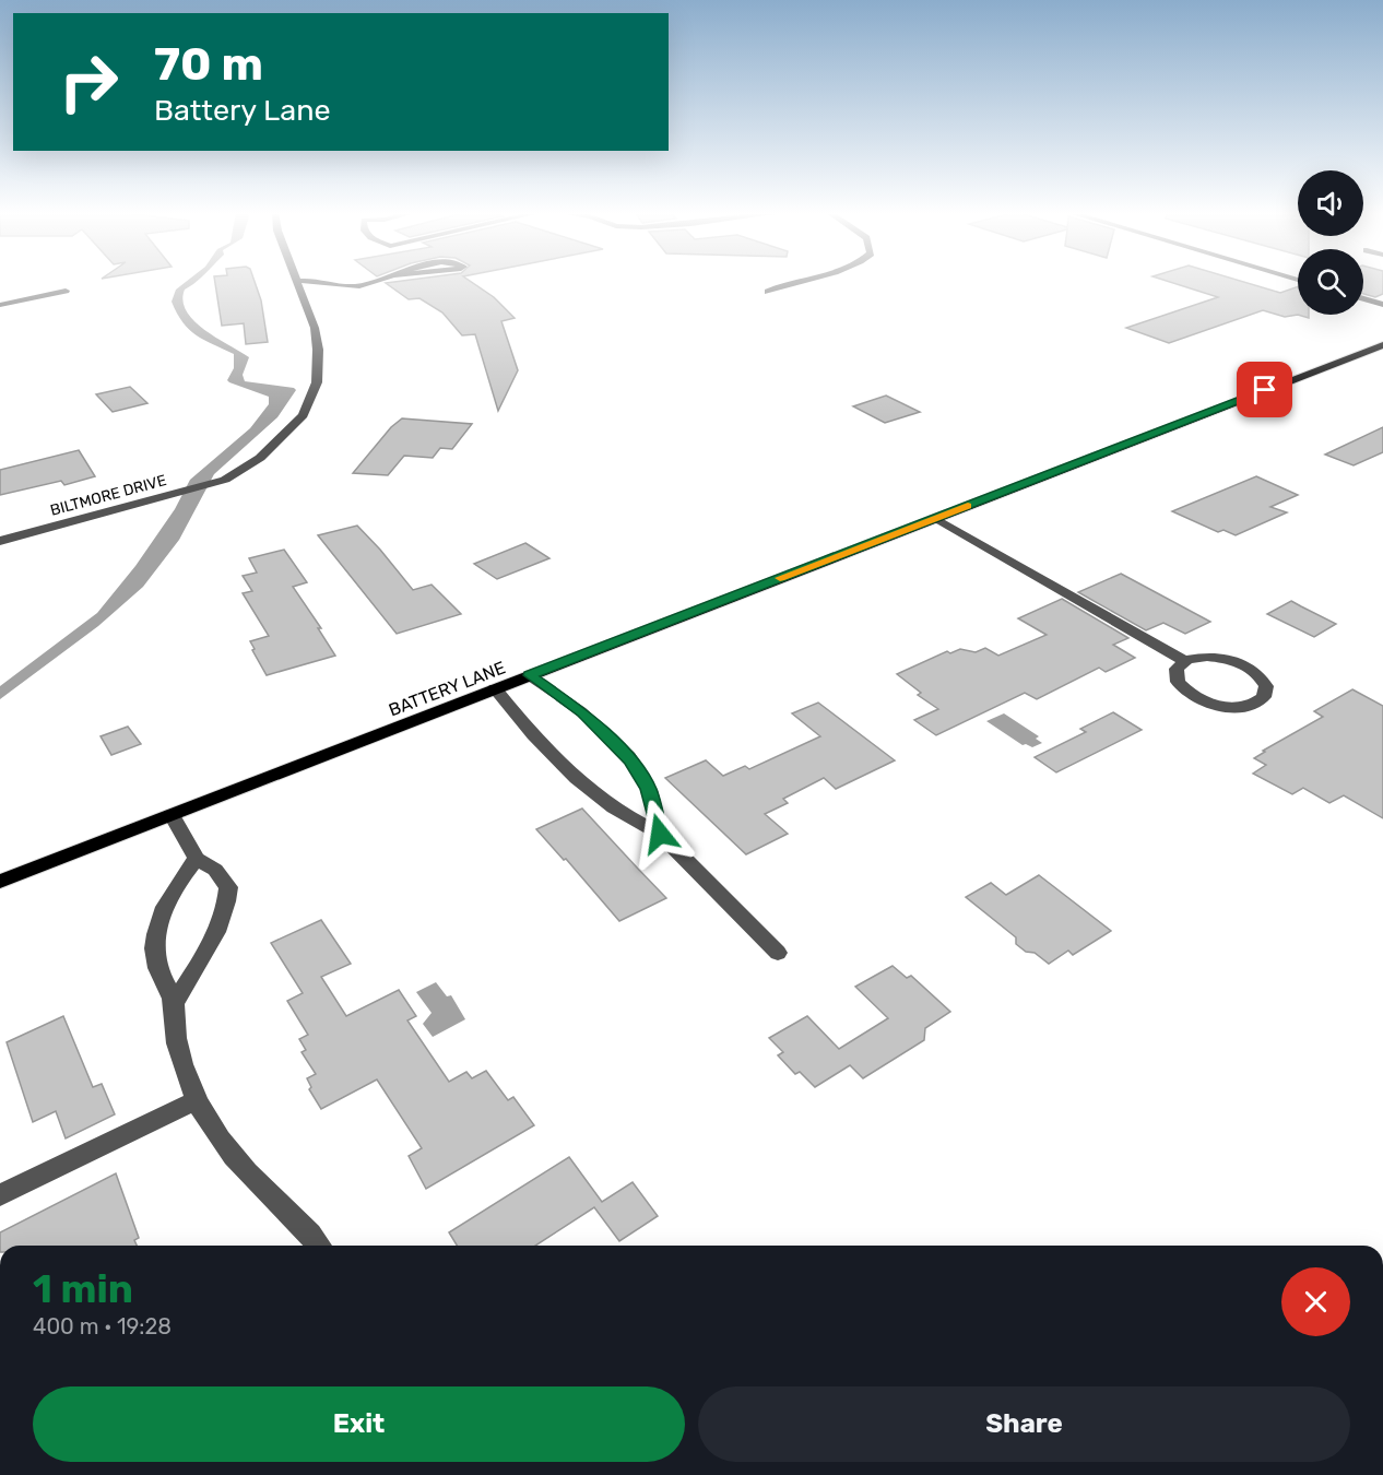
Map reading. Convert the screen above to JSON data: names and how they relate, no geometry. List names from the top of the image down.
{
  "streets": {
    "main road": ["BATTERY LANE"],
    "street": ["BILTMORE DRIVE"]
  },
  "page": {
    "turn": ["70 m", "Battery Lane"],
    "heading": ["1 min", "400 m · 19:28"],
    "buttons": ["Exit", "Share"]
  }
}
